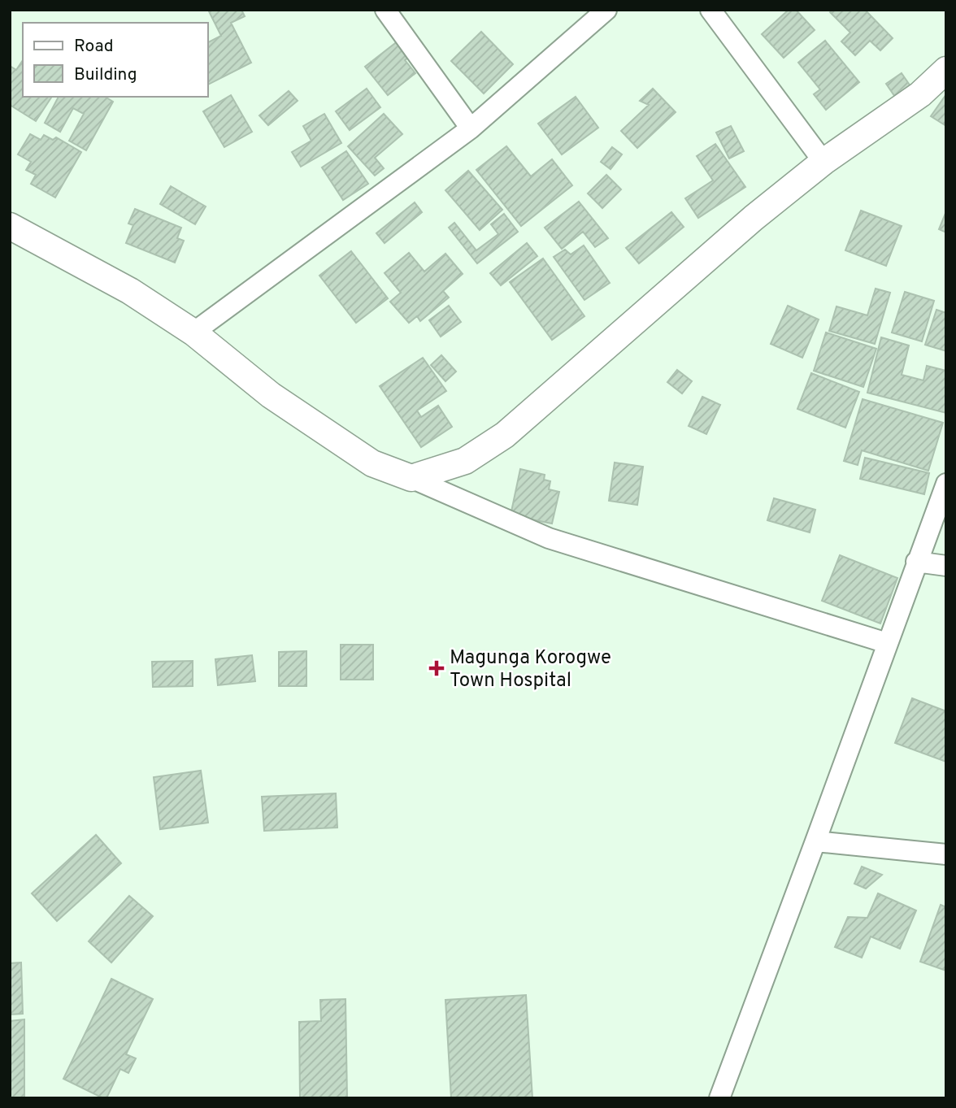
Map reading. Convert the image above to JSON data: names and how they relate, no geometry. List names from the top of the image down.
{
  "places": {
    "health": ["Magunga Korogwe Town Hospital"]
  },
  "legend": ["Road", "Building"]
}
